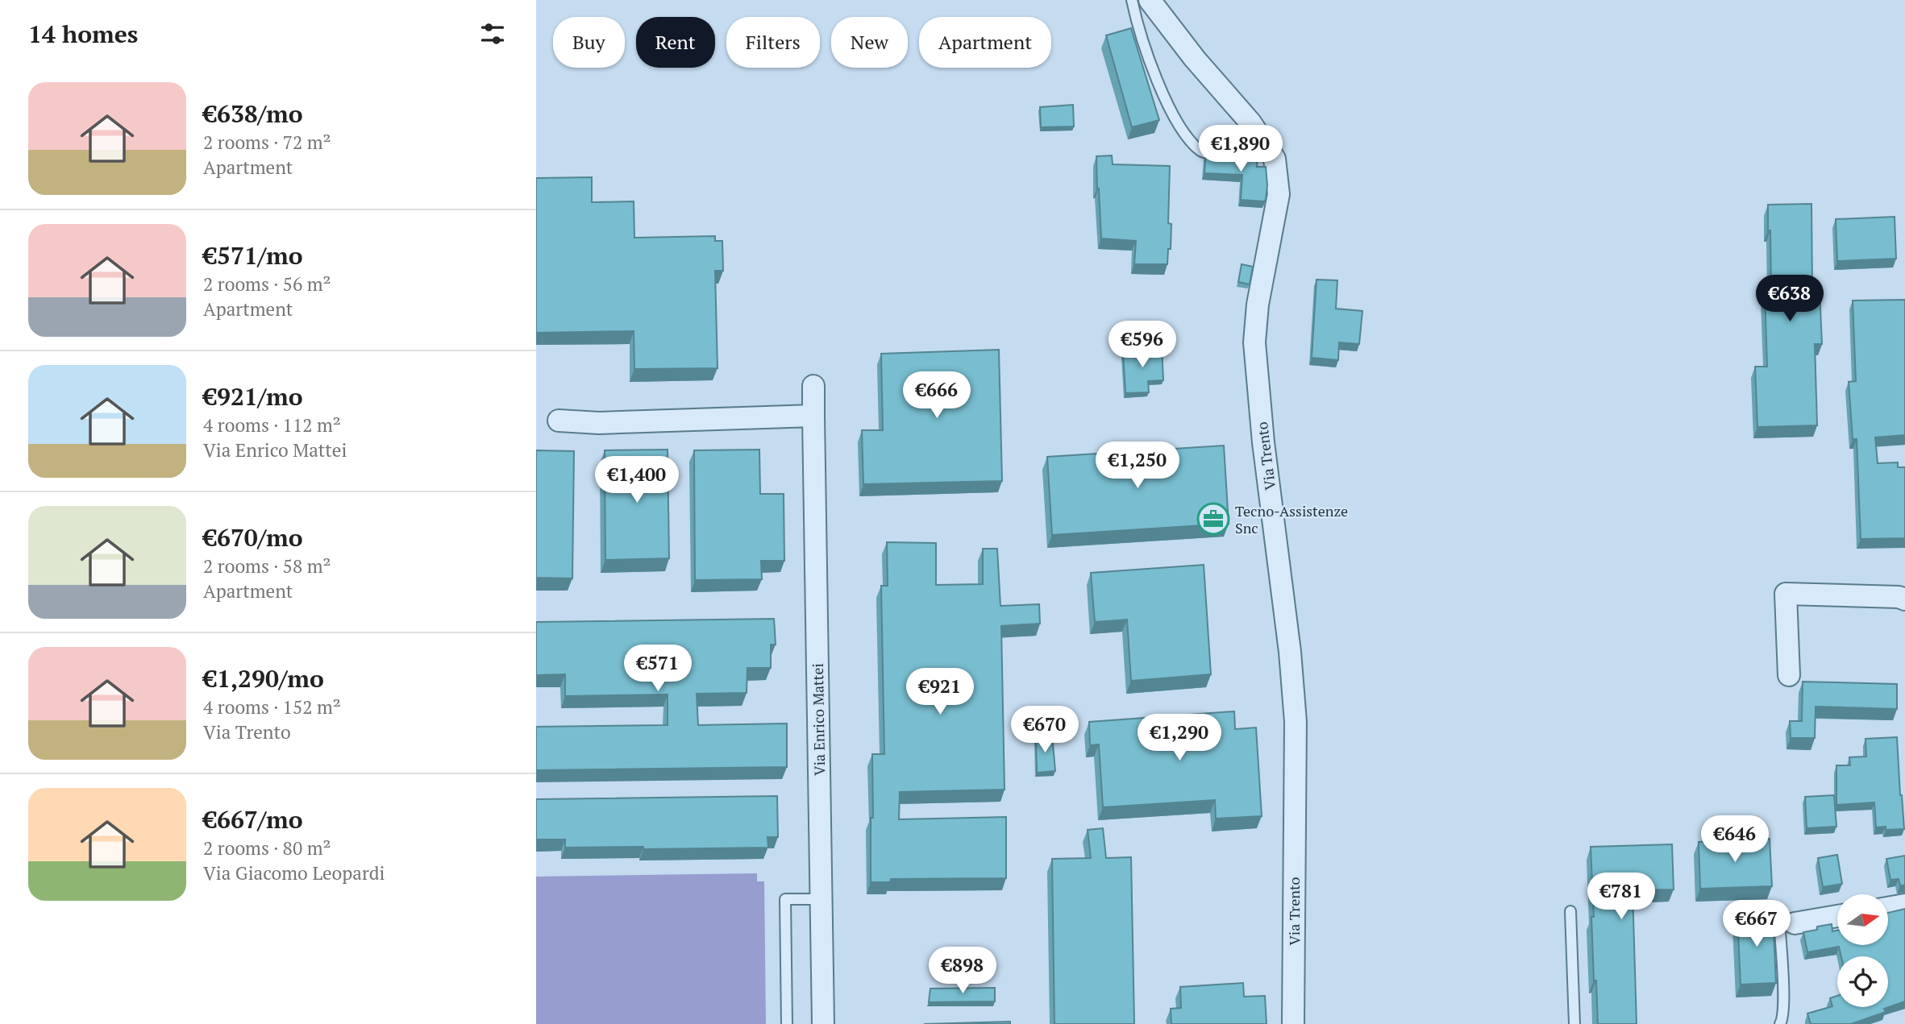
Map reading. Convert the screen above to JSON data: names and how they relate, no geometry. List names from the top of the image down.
{
  "streets": {
    "street": ["Via Trento", "Via Enrico Mattei"]
  },
  "places": {
    "office": ["Tecno-Assistenze Snc"]
  },
  "north": "right",
  "page": {
    "heading": "14 homes",
    "chip": [
      "Buy",
      "Rent",
      "Filters",
      "New",
      "Apartment"
    ],
    "list": [
      {
        "name": "€638/mo",
        "note": "2 rooms · 72 m² · Apartment"
      },
      {
        "name": "€571/mo",
        "note": "2 rooms · 56 m² · Apartment"
      },
      {
        "name": "€921/mo",
        "note": "4 rooms · 112 m² · Via Enrico Mattei"
      },
      {
        "name": "€670/mo",
        "note": "2 rooms · 58 m² · Apartment"
      },
      {
        "name": "€1,290/mo",
        "note": "4 rooms · 152 m² · Via Trento"
      },
      {
        "name": "€667/mo",
        "note": "2 rooms · 80 m² · Via Giacomo Leopardi"
      }
    ],
    "price": [
      "€1,890",
      "€638",
      "€596",
      "€666",
      "€1,250",
      "€1,400",
      "€571",
      "€921",
      "€670",
      "€1,290",
      "€646",
      "€781",
      "€667",
      "€898"
    ]
  }
}
